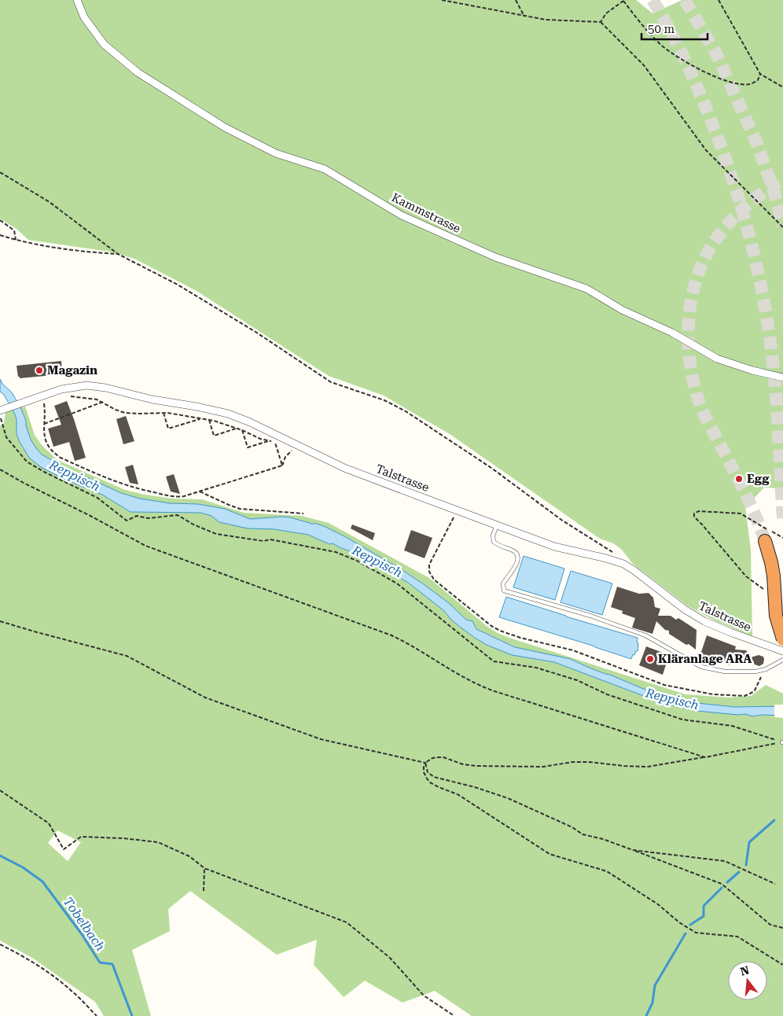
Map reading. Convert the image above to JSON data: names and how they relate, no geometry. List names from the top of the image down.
{
  "streets": {
    "street": ["Kammstrasse", "Talstrasse"]
  },
  "water": ["Reppisch", "Tobelbach"],
  "places": ["Magazin", "Egg", "Kläranlage ARA"],
  "scale_bar": "50 m",
  "north": "top"
}
